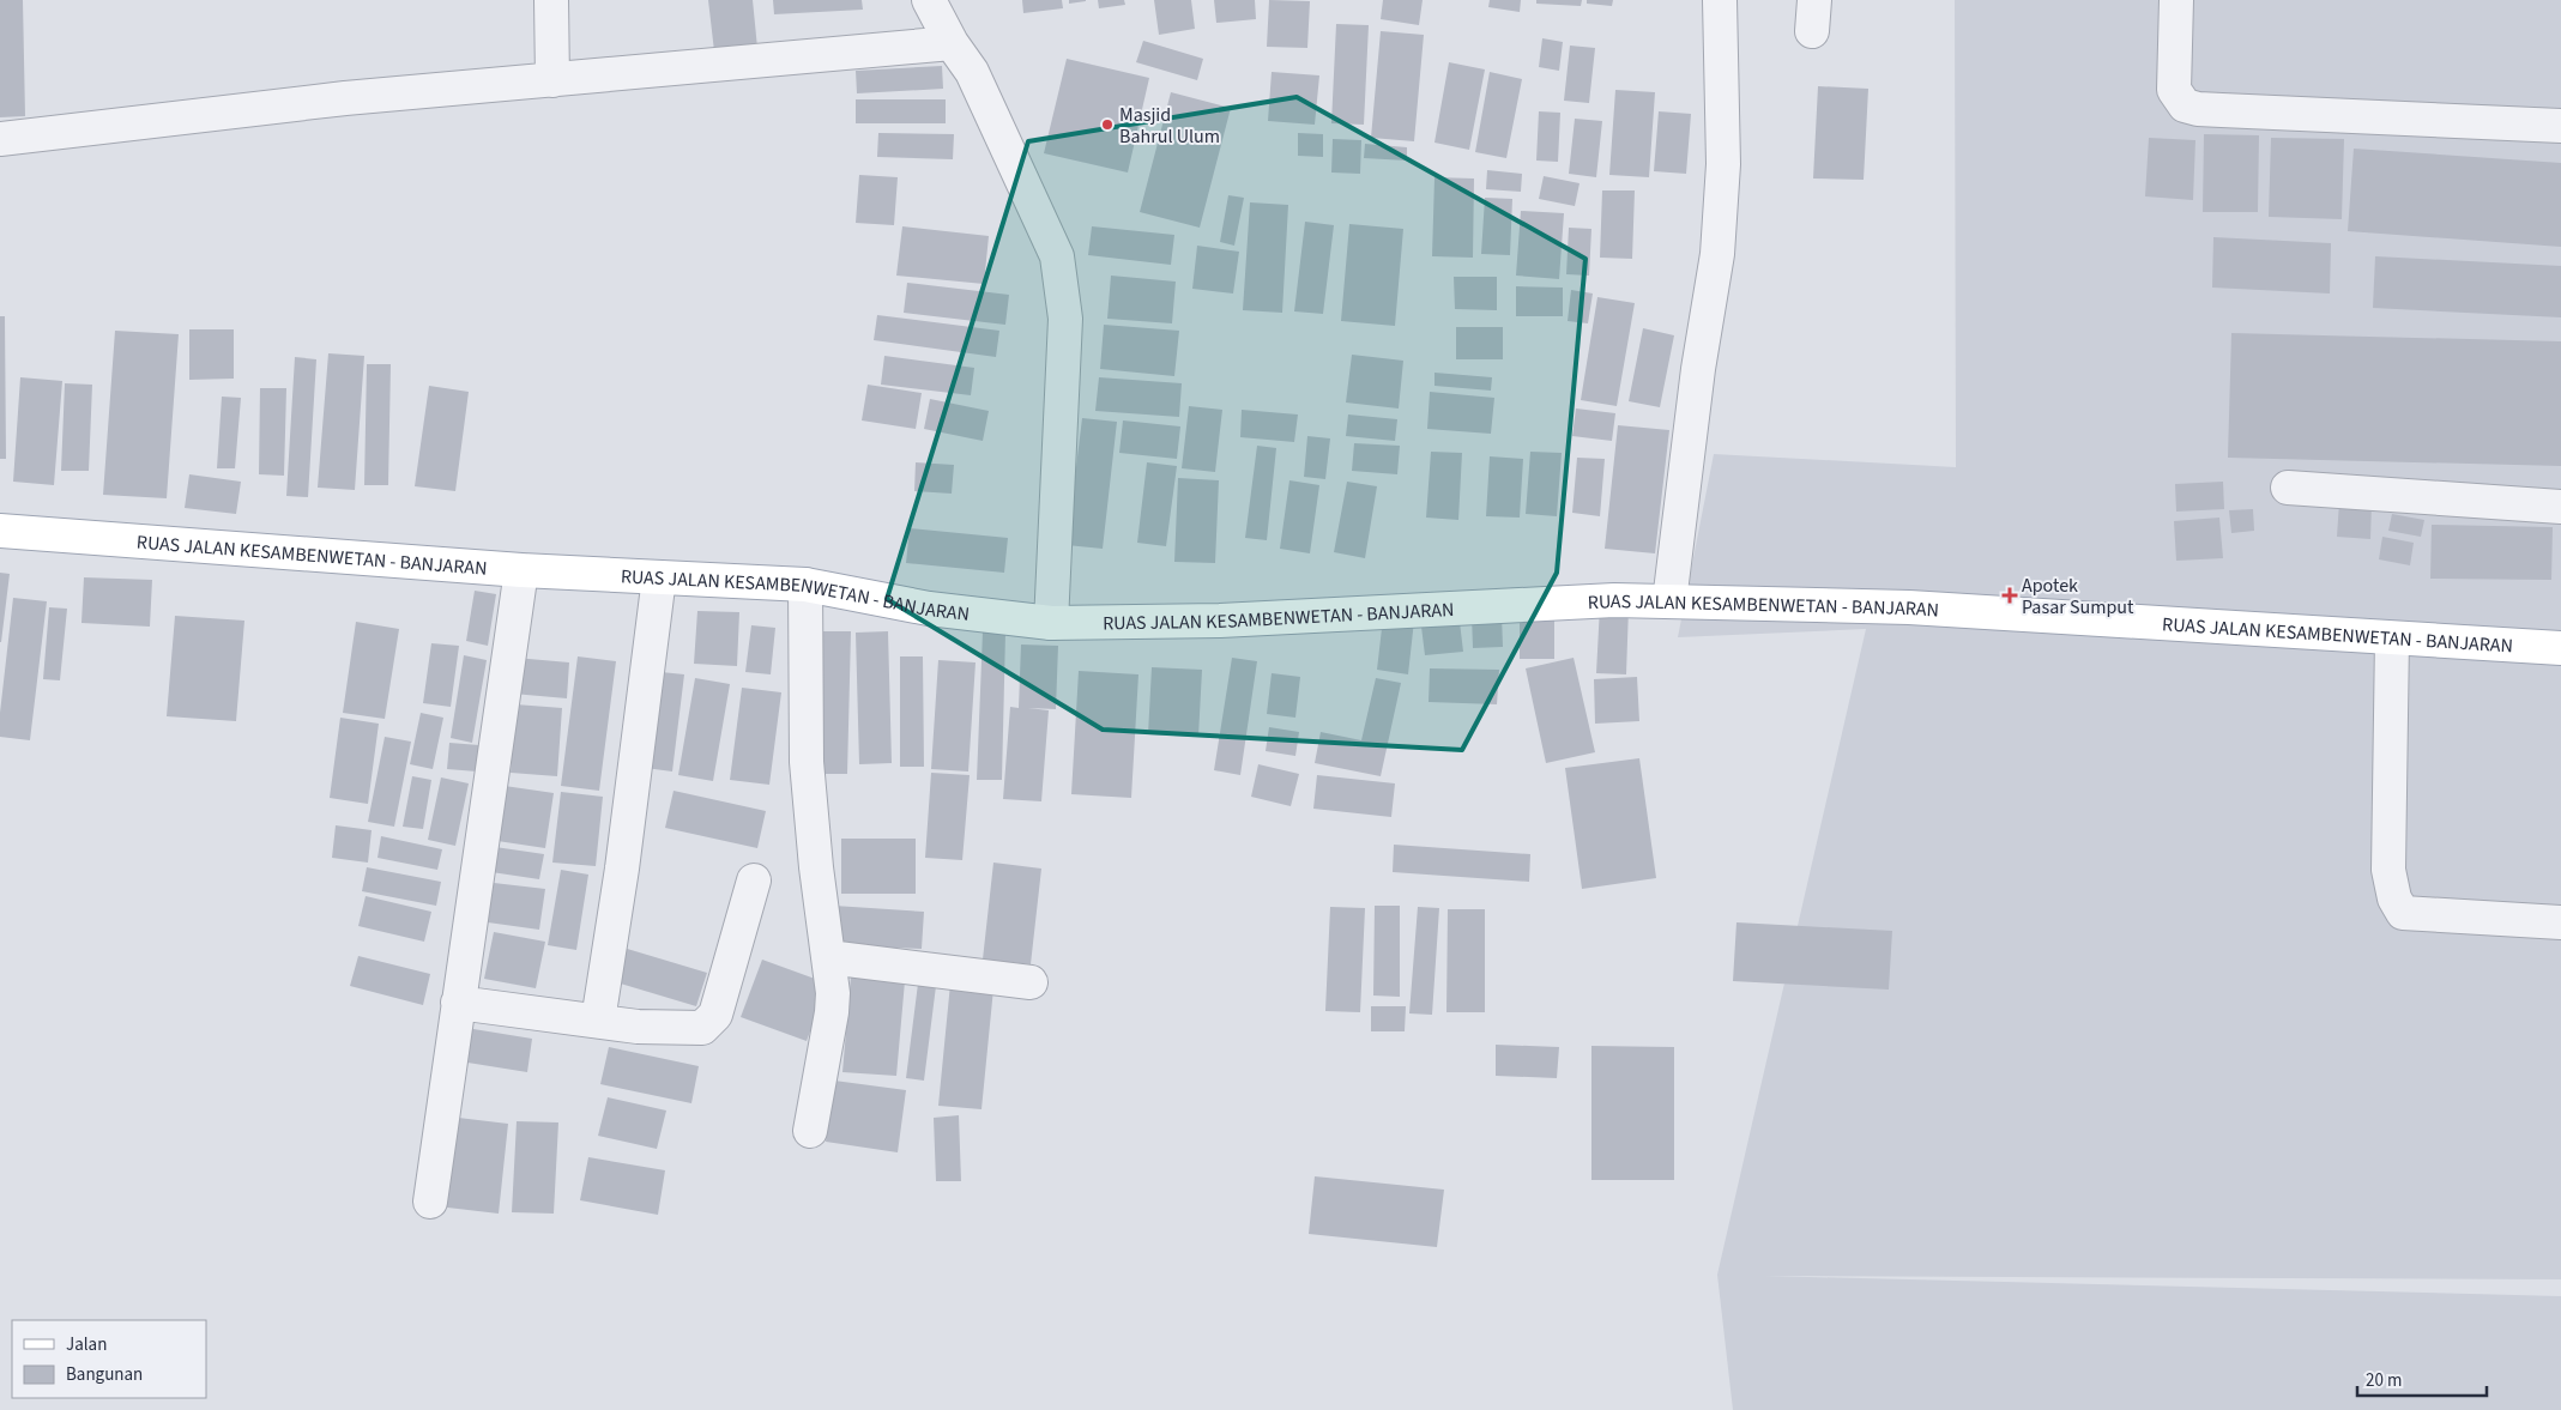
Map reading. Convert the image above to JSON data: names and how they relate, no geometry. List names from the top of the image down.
{
  "streets": {
    "main road": ["RUAS JALAN KESAMBENWETAN - BANJARAN"]
  },
  "places": {
    "other": ["Masjid Bahrul Ulum"],
    "health": ["Apotek Pasar Sumput"]
  },
  "legend": ["Jalan", "Bangunan"],
  "scale_bar": "20 m"
}
